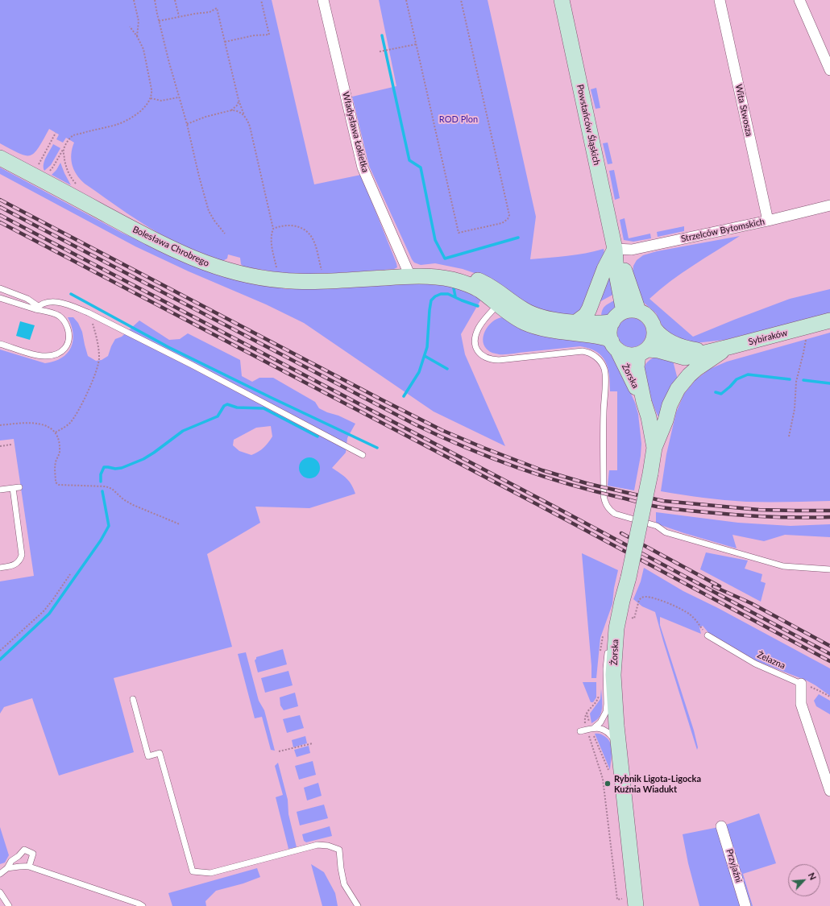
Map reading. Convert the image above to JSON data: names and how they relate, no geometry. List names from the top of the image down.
{
  "streets": {
    "street": [
      "Wita Stwosza",
      "Powstańców Śląskich",
      "Władysława Łokietka",
      "Strzelców Bytomskich",
      "Bolesława Chrobrego",
      "Sybiraków",
      "Żorska",
      "Przyjaźni"
    ],
    "lane": ["Żelazna"]
  },
  "crossings": [
    ["Wita Stwosza", "Strzelców Bytomskich"],
    ["Powstańców Śląskich", "Strzelców Bytomskich"],
    ["Powstańców Śląskich", "Bolesława Chrobrego"],
    ["Powstańców Śląskich", "Sybiraków"],
    ["Powstańców Śląskich", "Żorska"],
    ["Władysława Łokietka", "Bolesława Chrobrego"],
    ["Bolesława Chrobrego", "Sybiraków"],
    ["Bolesława Chrobrego", "Żorska"],
    ["Sybiraków", "Żorska"]
  ],
  "parks": ["ROD Plon"],
  "places": ["Rybnik Ligota-Ligocka Kuźnia Wiadukt"],
  "north": "top right"
}
